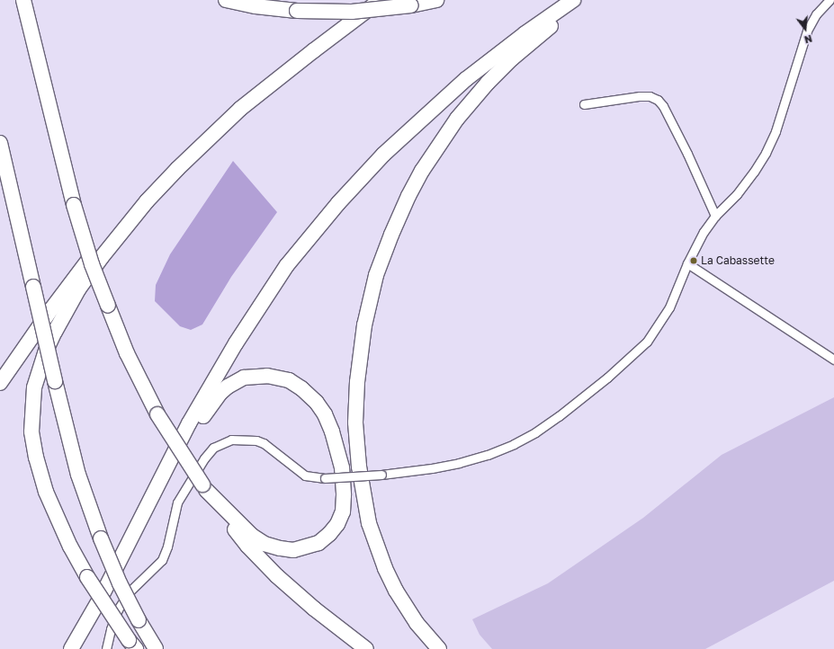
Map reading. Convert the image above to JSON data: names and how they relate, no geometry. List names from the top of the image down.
{
  "places": ["La Cabassette"],
  "north": "bottom"
}
